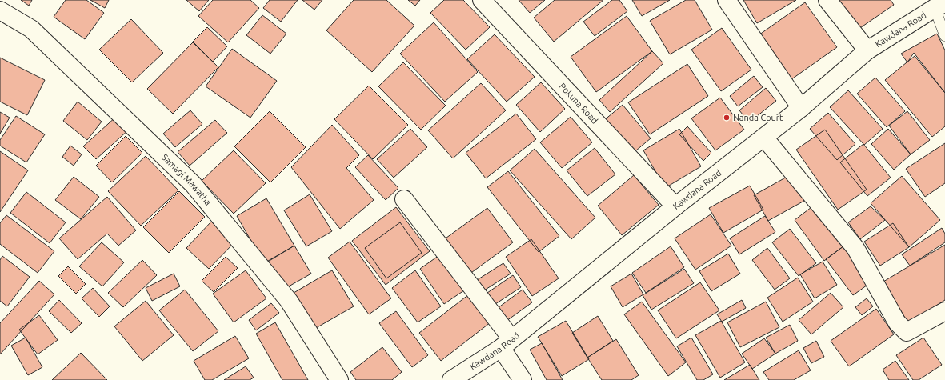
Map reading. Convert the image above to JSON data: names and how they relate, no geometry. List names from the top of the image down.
{
  "streets": {
    "street": ["Kawdana Road", "Pokuna Road", "Samagi Mawatha"]
  },
  "crossings": [
    ["Kawdana Road", "Pokuna Road"]
  ],
  "places": ["Nanda Court"]
}
